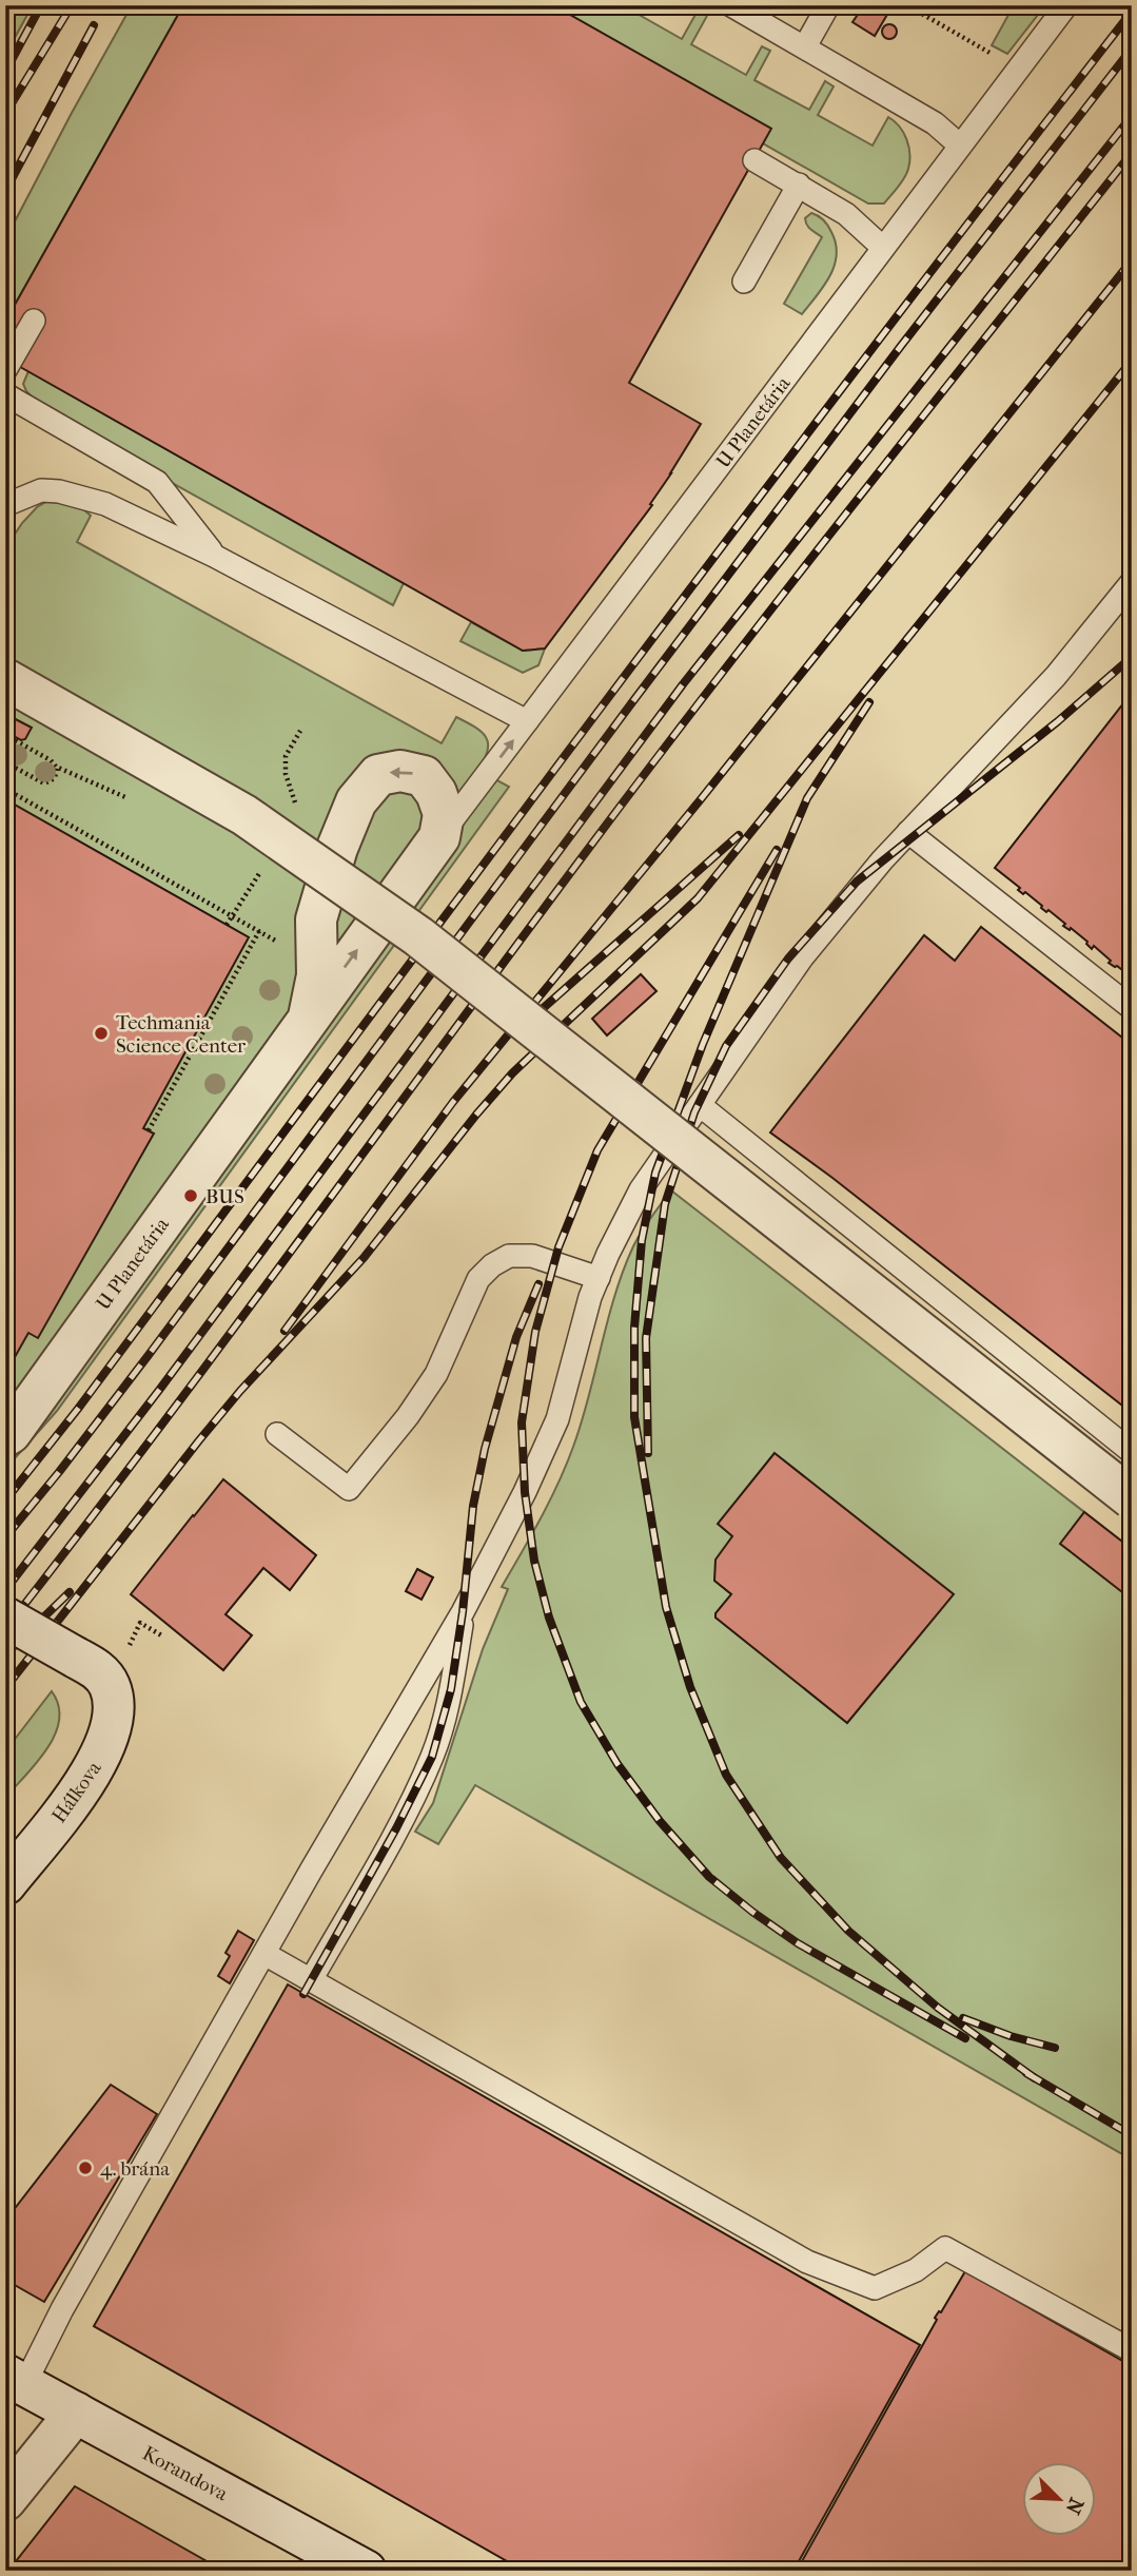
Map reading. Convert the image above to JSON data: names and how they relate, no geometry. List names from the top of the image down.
{
  "streets": {
    "street": ["U Planetária", "Hálkova", "Korandova"]
  },
  "places": ["Techmania Science Center", "BUS", "4. brána"],
  "north": "bottom right"
}
